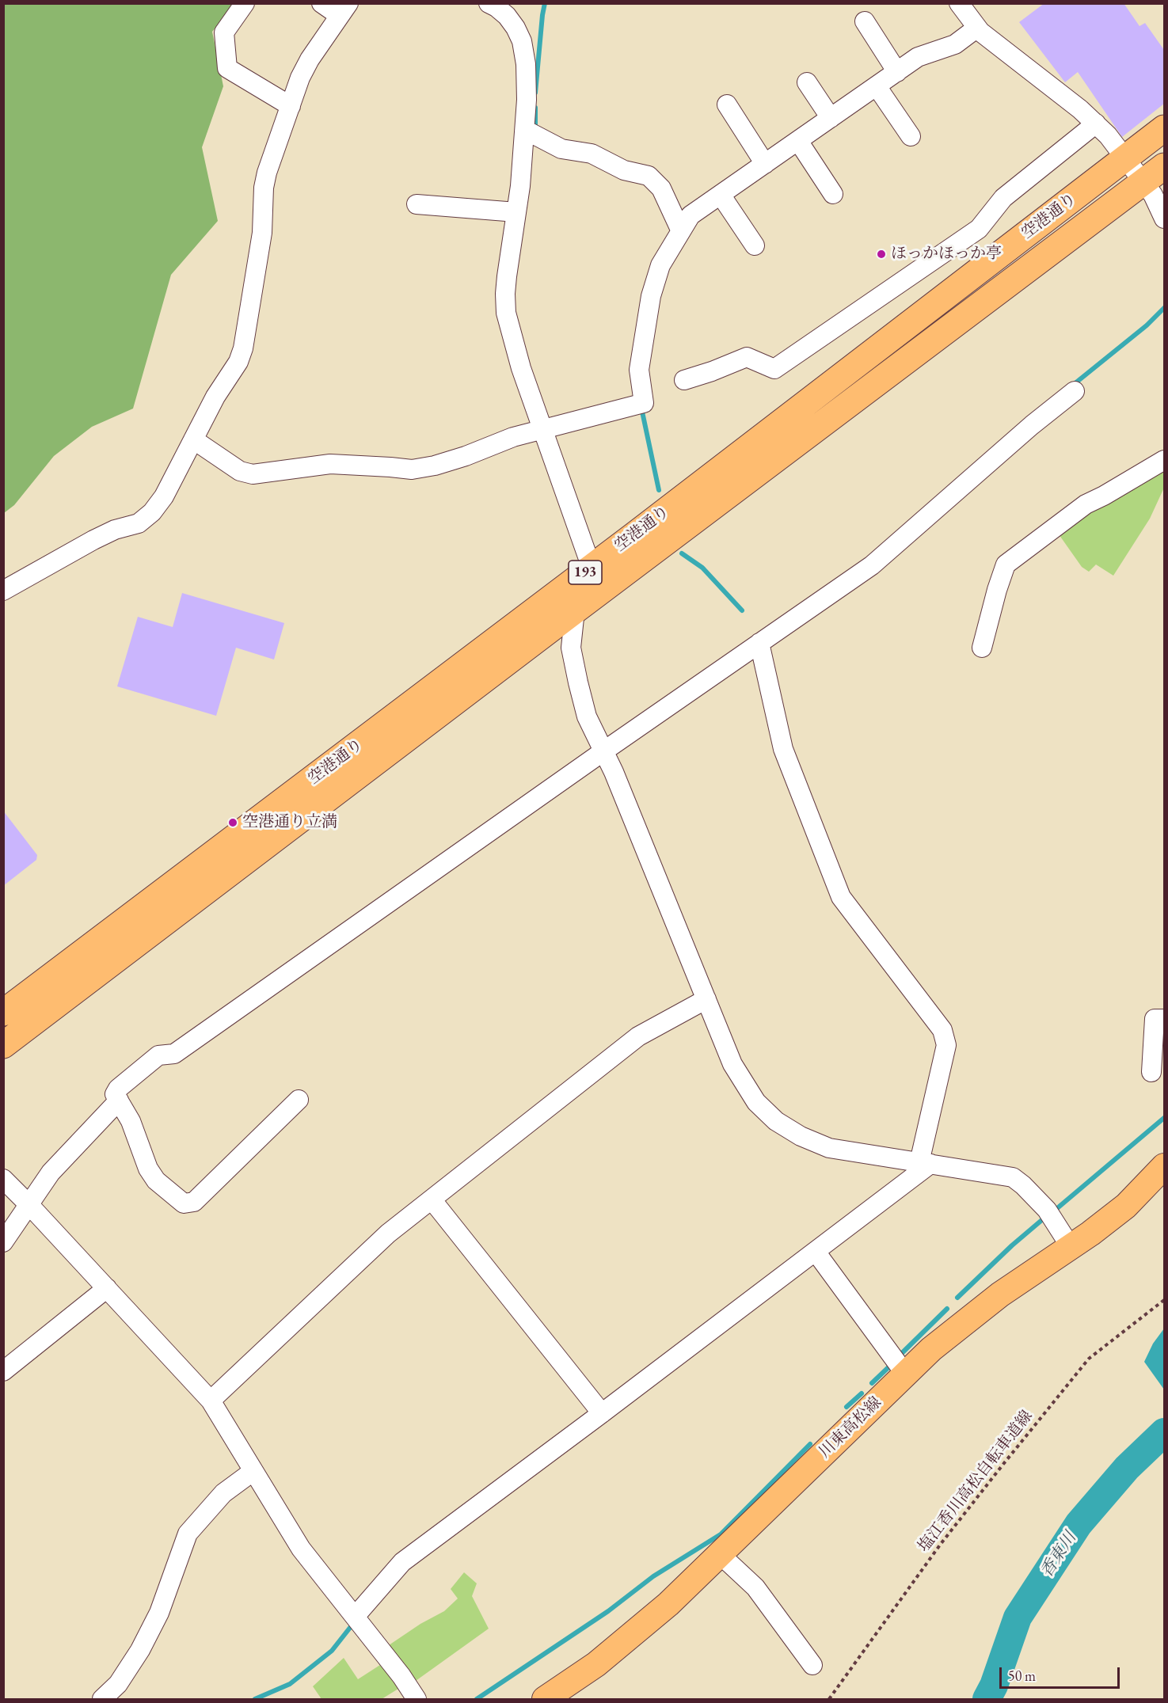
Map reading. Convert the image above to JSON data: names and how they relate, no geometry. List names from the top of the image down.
{
  "streets": {
    "highway": ["空港通り", "193"],
    "main road": ["川東高松線"],
    "path": ["塩江香川高松自転車道線"]
  },
  "water": ["香東川"],
  "places": ["ほっかほっか亭", "空港通り立満"],
  "scale_bar": "50 m"
}
